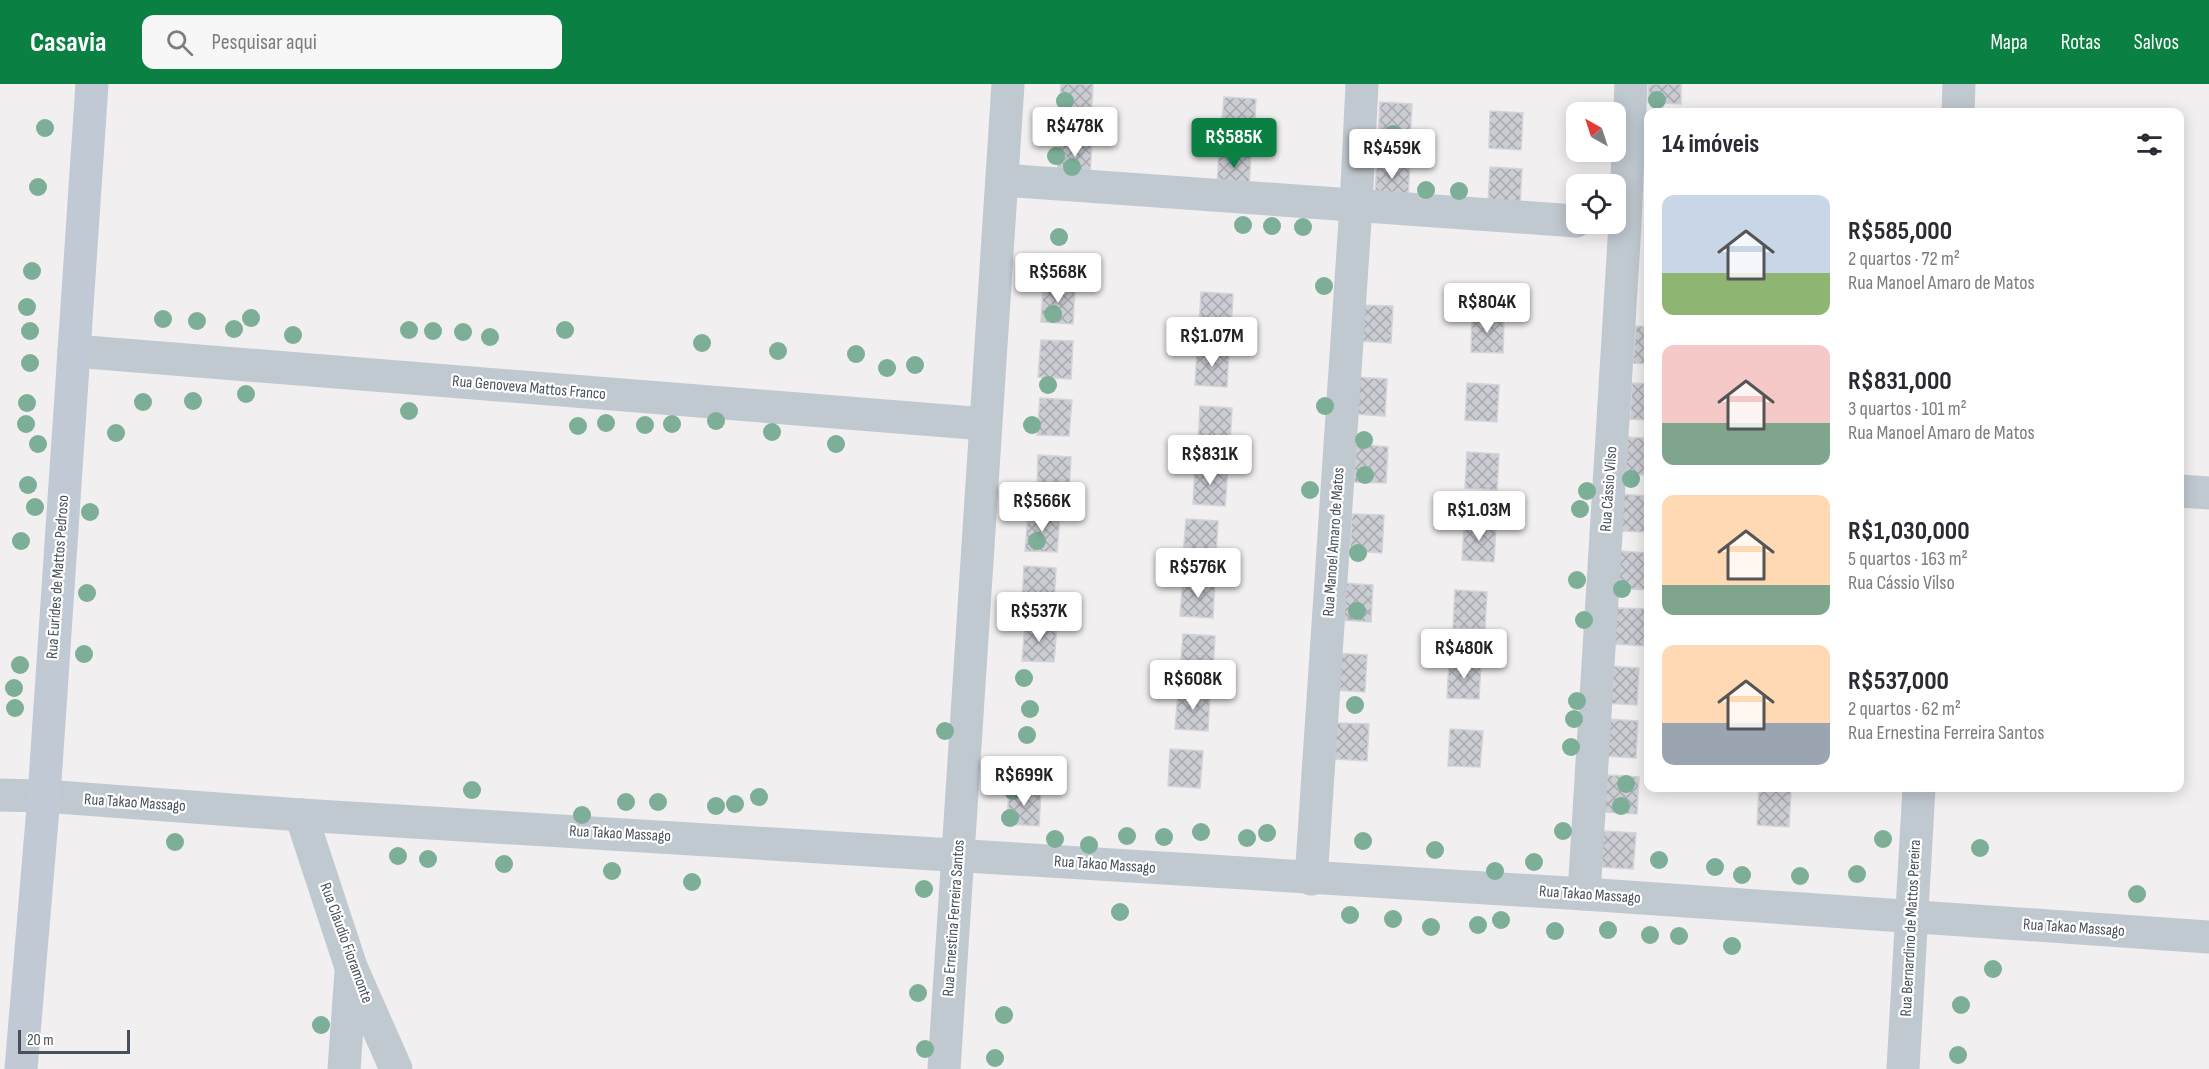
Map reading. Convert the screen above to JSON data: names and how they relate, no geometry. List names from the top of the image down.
{
  "streets": {
    "street": [
      "Rua Genoveva Mattos Franco",
      "Rua Cássio Vilso",
      "Rua Manoel Amaro de Matos",
      "Rua Eurídes de Mattos Pedroso",
      "Rua Takao Massago",
      "Rua Ernestina Ferreira Santos",
      "Rua Bernardino de Mattos Pereira",
      "Rua Cláudio Fioramonte"
    ]
  },
  "crossings": [
    ["Rua Genoveva Mattos Franco", "Rua Eurídes de Mattos Pedroso"],
    ["Rua Genoveva Mattos Franco", "Rua Ernestina Ferreira Santos"],
    ["Rua Cássio Vilso", "Rua Takao Massago"],
    ["Rua Manoel Amaro de Matos", "Rua Takao Massago"],
    ["Rua Eurídes de Mattos Pedroso", "Rua Takao Massago"],
    ["Rua Takao Massago", "Rua Ernestina Ferreira Santos"],
    ["Rua Takao Massago", "Rua Bernardino de Mattos Pereira"],
    ["Rua Takao Massago", "Rua Cláudio Fioramonte"]
  ],
  "scale_bar": "20 m",
  "north": "top left",
  "page": {
    "header": "Casavia",
    "search": "Pesquisar aqui",
    "nav": ["Mapa", "Rotas", "Salvos"],
    "price": [
      "R$478K",
      "R$585K",
      "R$459K",
      "R$568K",
      "R$804K",
      "R$1.07M",
      "R$831K",
      "R$566K",
      "R$1.03M",
      "R$576K",
      "R$537K",
      "R$480K",
      "R$608K",
      "R$699K"
    ],
    "heading": "14 imóveis",
    "list": [
      {
        "name": "R$585,000",
        "note": "2 quartos · 72 m² · Rua Manoel Amaro de Matos"
      },
      {
        "name": "R$831,000",
        "note": "3 quartos · 101 m² · Rua Manoel Amaro de Matos"
      },
      {
        "name": "R$1,030,000",
        "note": "5 quartos · 163 m² · Rua Cássio Vilso"
      },
      {
        "name": "R$537,000",
        "note": "2 quartos · 62 m² · Rua Ernestina Ferreira Santos"
      }
    ],
    "scale": "20 m"
  }
}
